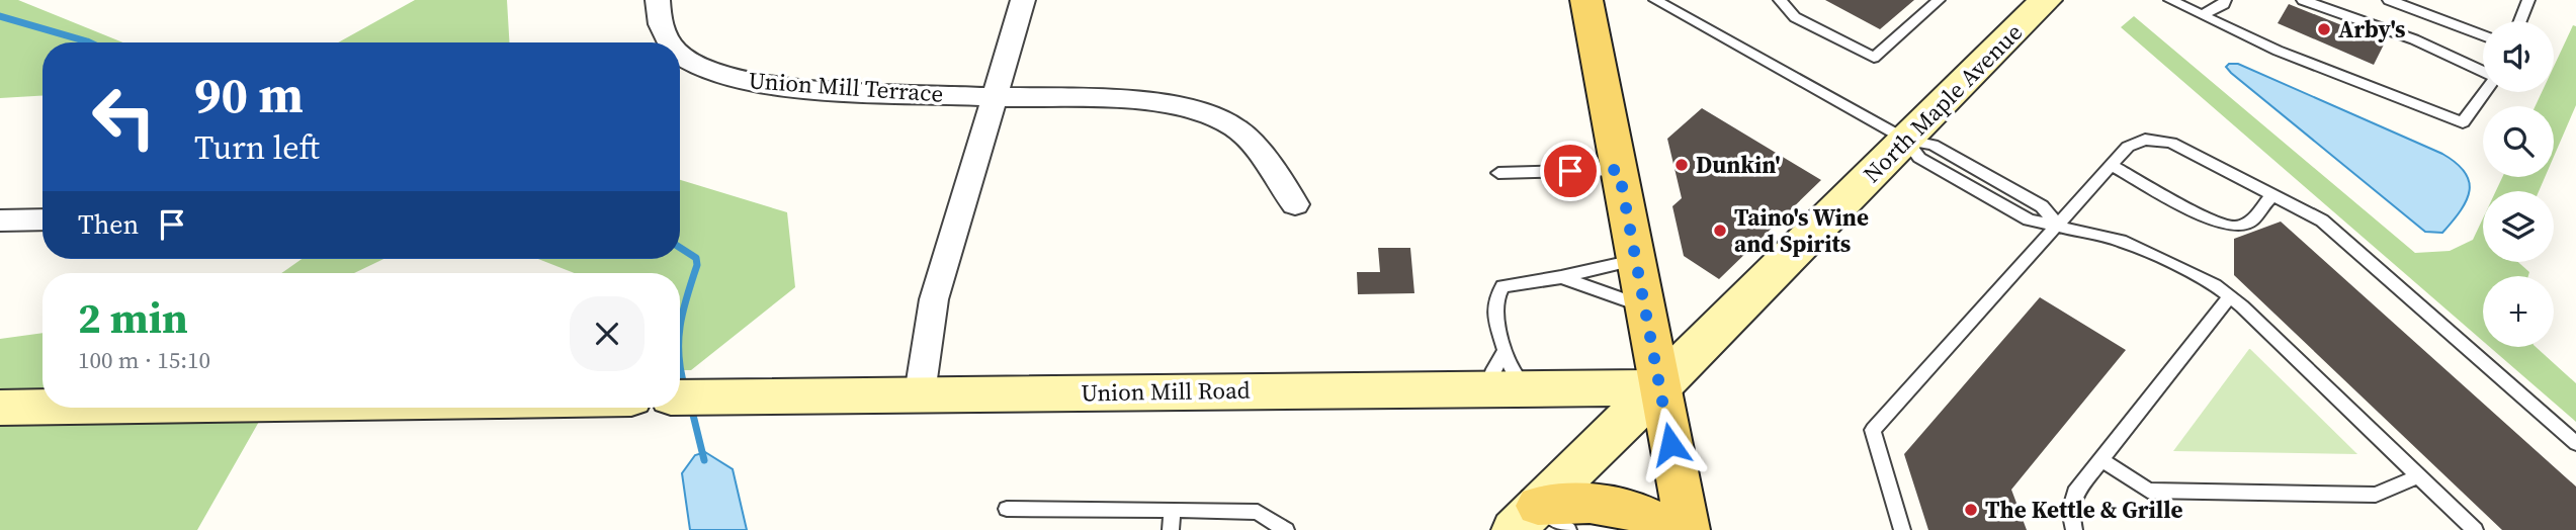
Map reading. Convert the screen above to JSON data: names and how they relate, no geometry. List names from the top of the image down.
{
  "streets": {
    "street": ["Union Mill Terrace", "North Maple Avenue", "Union Mill Road"]
  },
  "crossings": [
    ["North Maple Avenue", "Union Mill Road"]
  ],
  "places": [
    "Arby's",
    "Dunkin'",
    "Taino's Wine and Spirits",
    "The Kettle & Grille"
  ],
  "page": {
    "map_buttons": "+",
    "turn": ["90 m", "Turn left"],
    "then": "Then",
    "heading": ["2 min", "100 m · 15:10"]
  }
}
